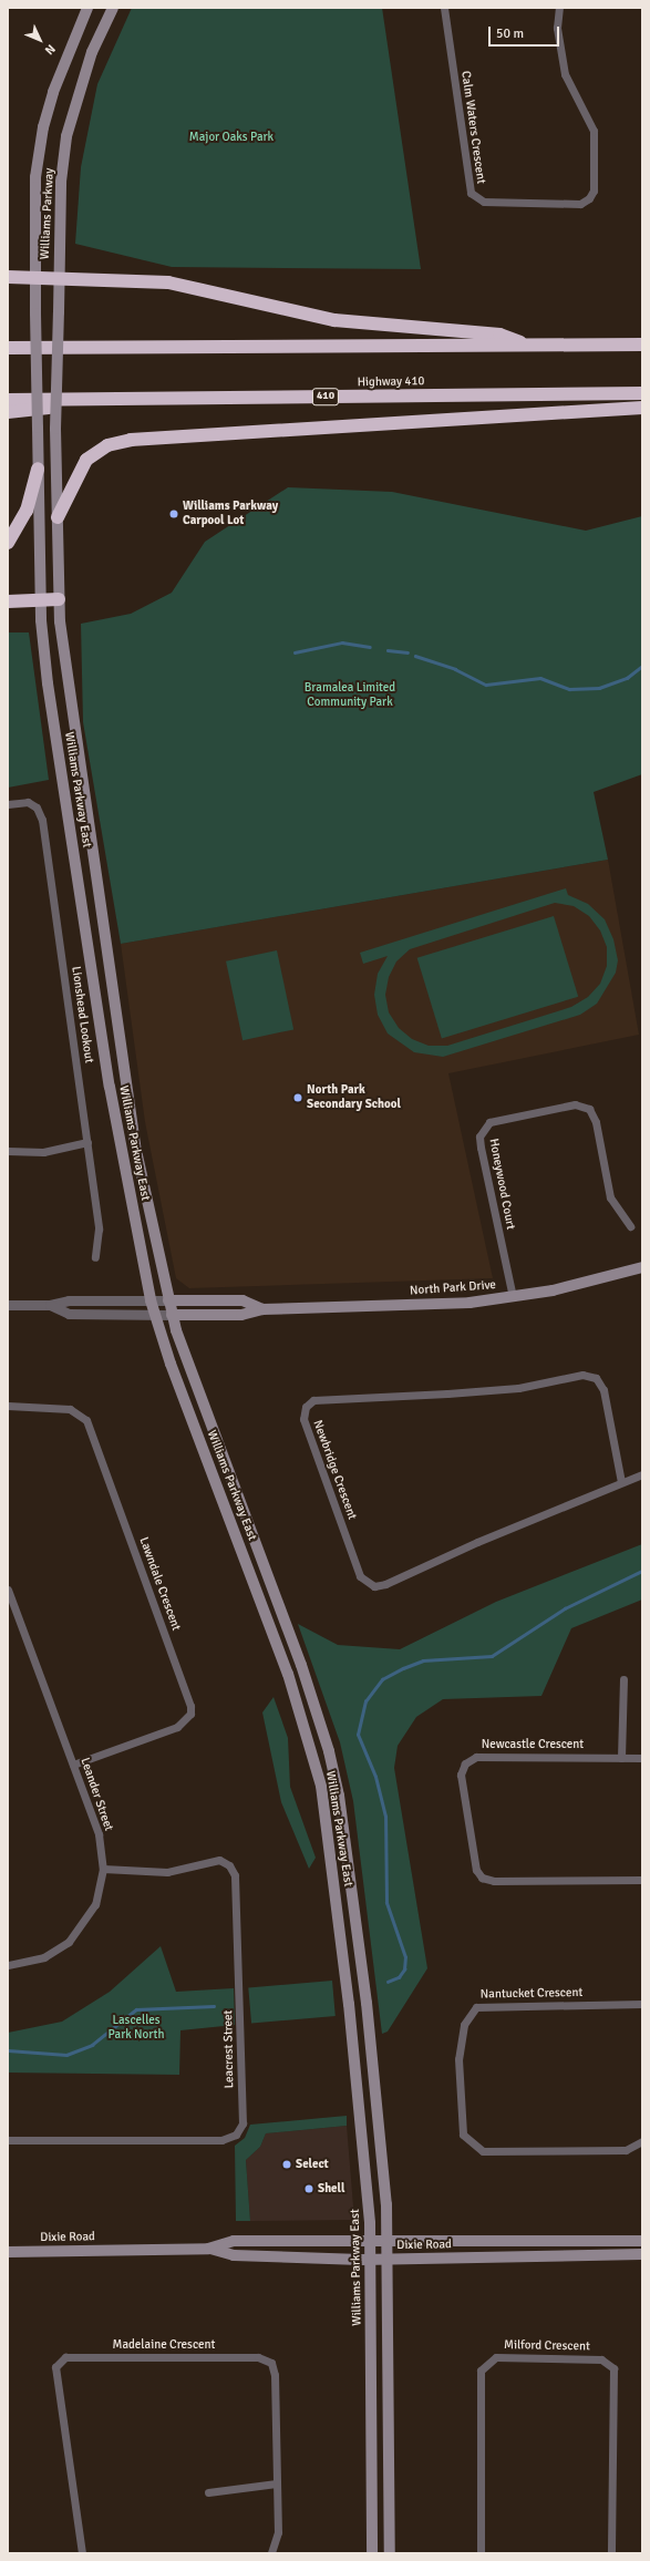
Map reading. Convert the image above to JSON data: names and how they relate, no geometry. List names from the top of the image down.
{
  "streets": {
    "highway": ["Highway 410", "410"],
    "main road": [
      "Williams Parkway",
      "Williams Parkway East",
      "North Park Drive",
      "Dixie Road"
    ],
    "street": [
      "Calm Waters Crescent",
      "Lionshead Lookout",
      "Honeywood Court",
      "Newbridge Crescent",
      "Lawndale Crescent",
      "Newcastle Crescent",
      "Leander Street",
      "Nantucket Crescent",
      "Leacrest Street",
      "Madelaine Crescent",
      "Milford Crescent"
    ]
  },
  "crossings": [
    ["Williams Parkway", "Williams Parkway East"],
    ["Williams Parkway East", "North Park Drive"],
    ["Williams Parkway East", "Dixie Road"],
    ["Honeywood Court", "North Park Drive"],
    ["Lawndale Crescent", "Leander Street"],
    ["Leander Street", "Leacrest Street"]
  ],
  "parks": ["Major Oaks Park", "Bramalea Limited Community Park", "Lascelles Park North"],
  "places": [
    "Williams Parkway Carpool Lot",
    "North Park Secondary School",
    "Select",
    "Shell"
  ],
  "scale_bar": "50 m",
  "north": "bottom right"
}
